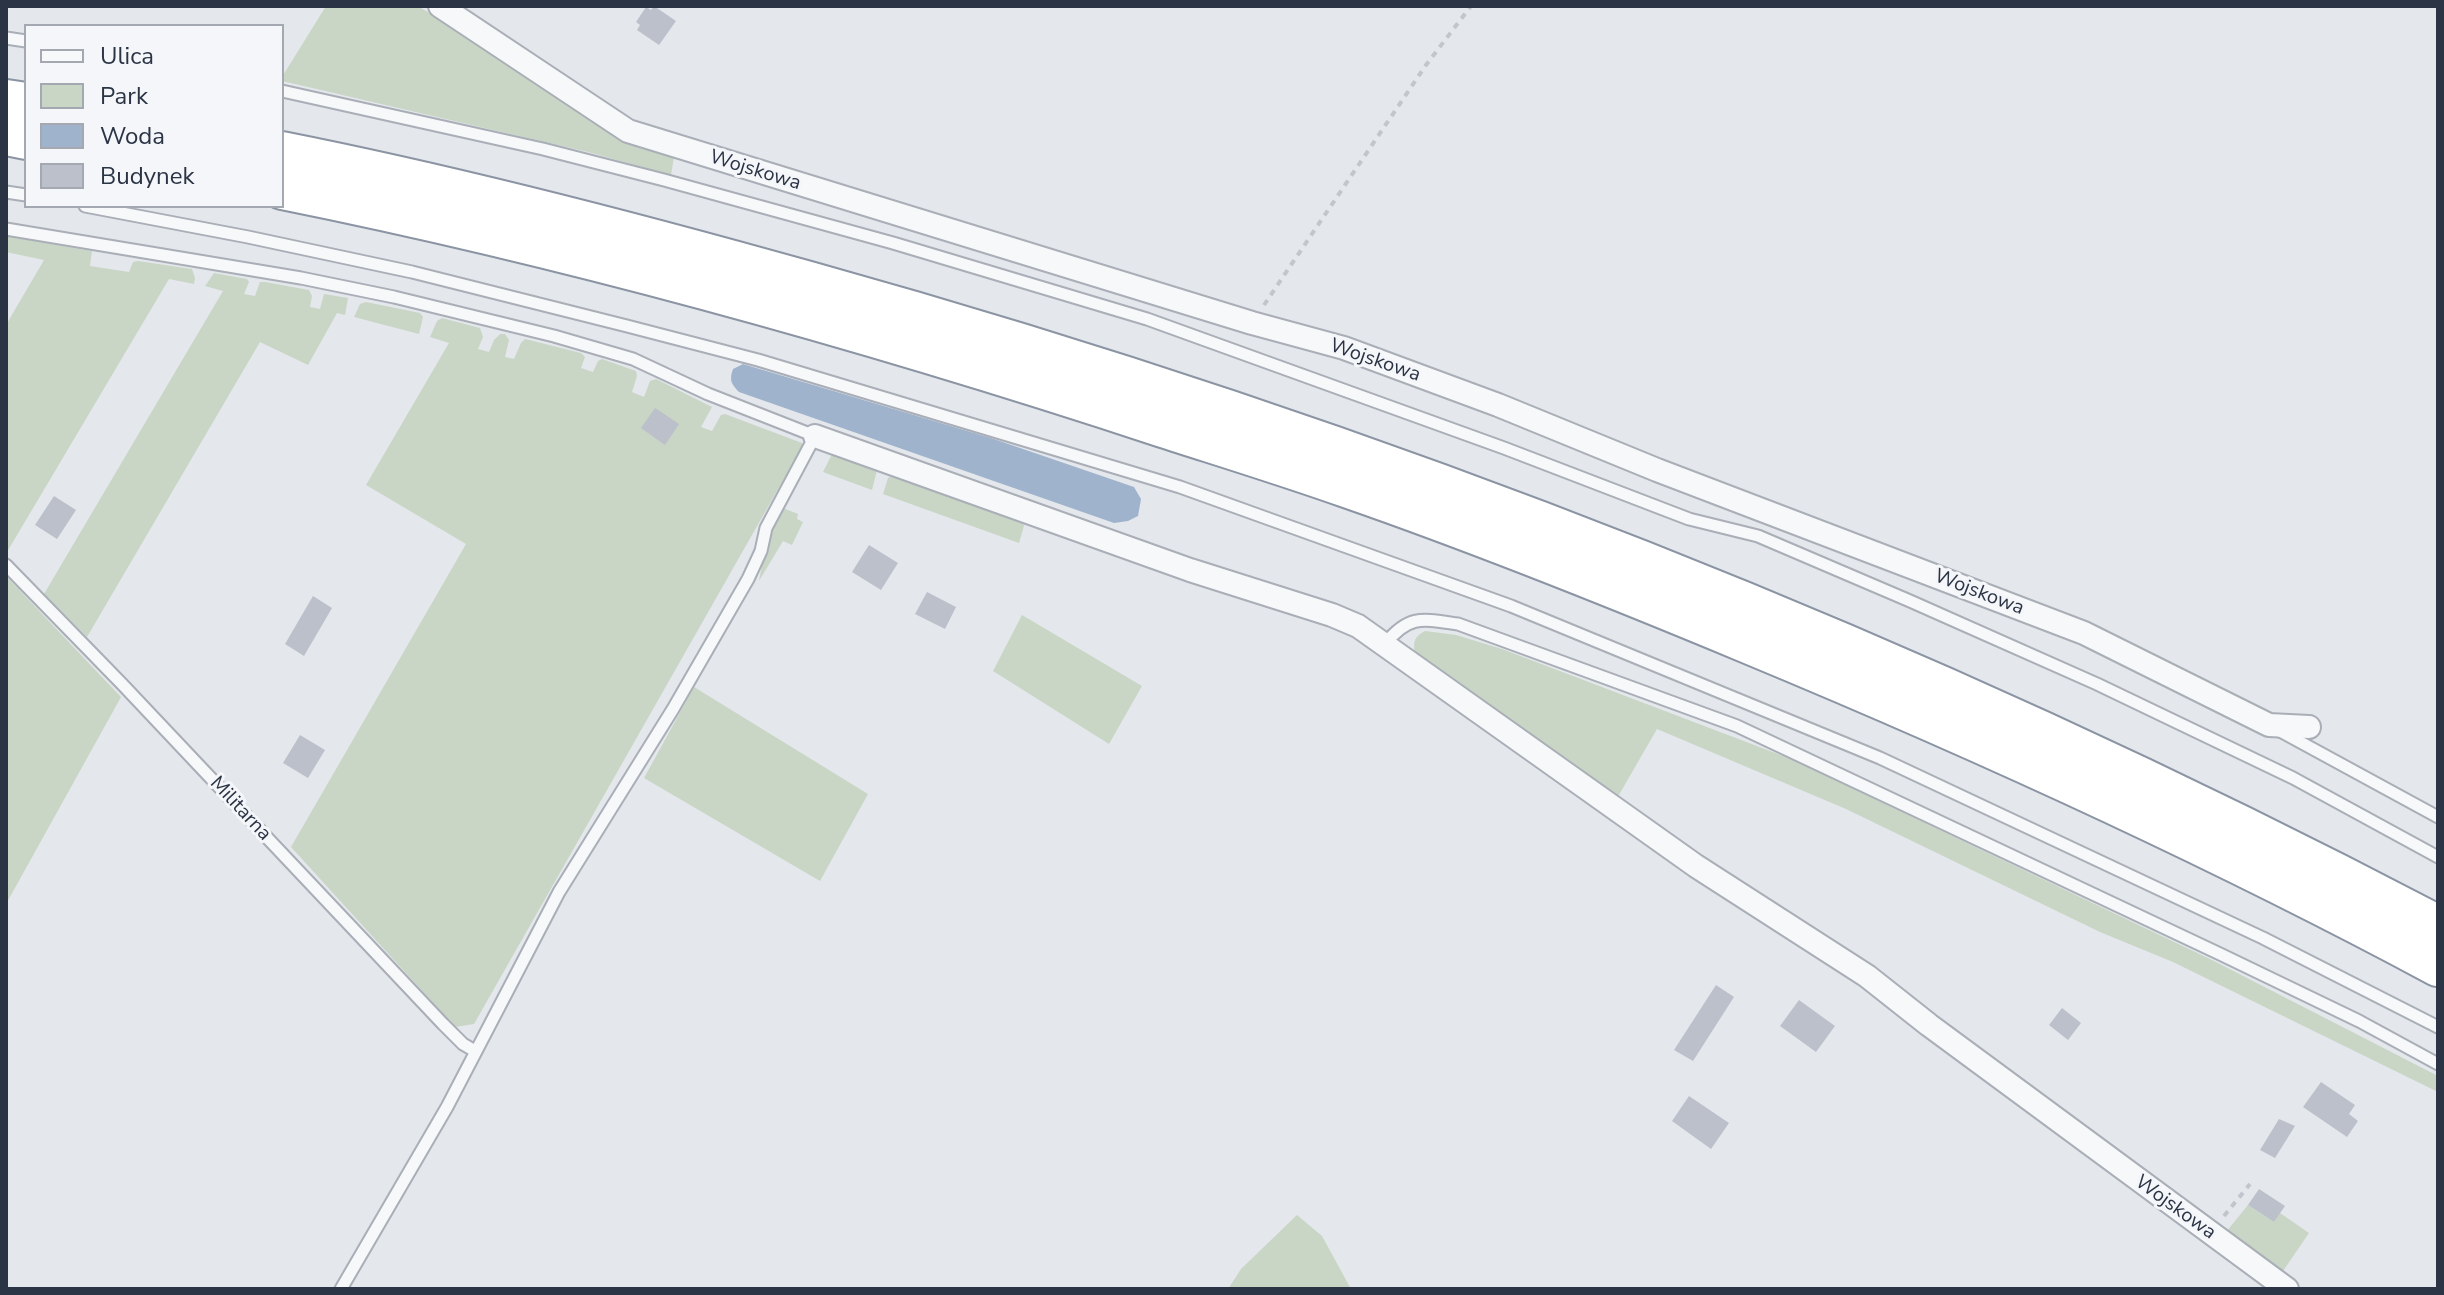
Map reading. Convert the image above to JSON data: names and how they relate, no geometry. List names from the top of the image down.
{
  "streets": {
    "street": ["Wojskowa"],
    "lane": ["Militarna"]
  },
  "legend": [
    "Ulica",
    "Park",
    "Woda",
    "Budynek"
  ]
}
